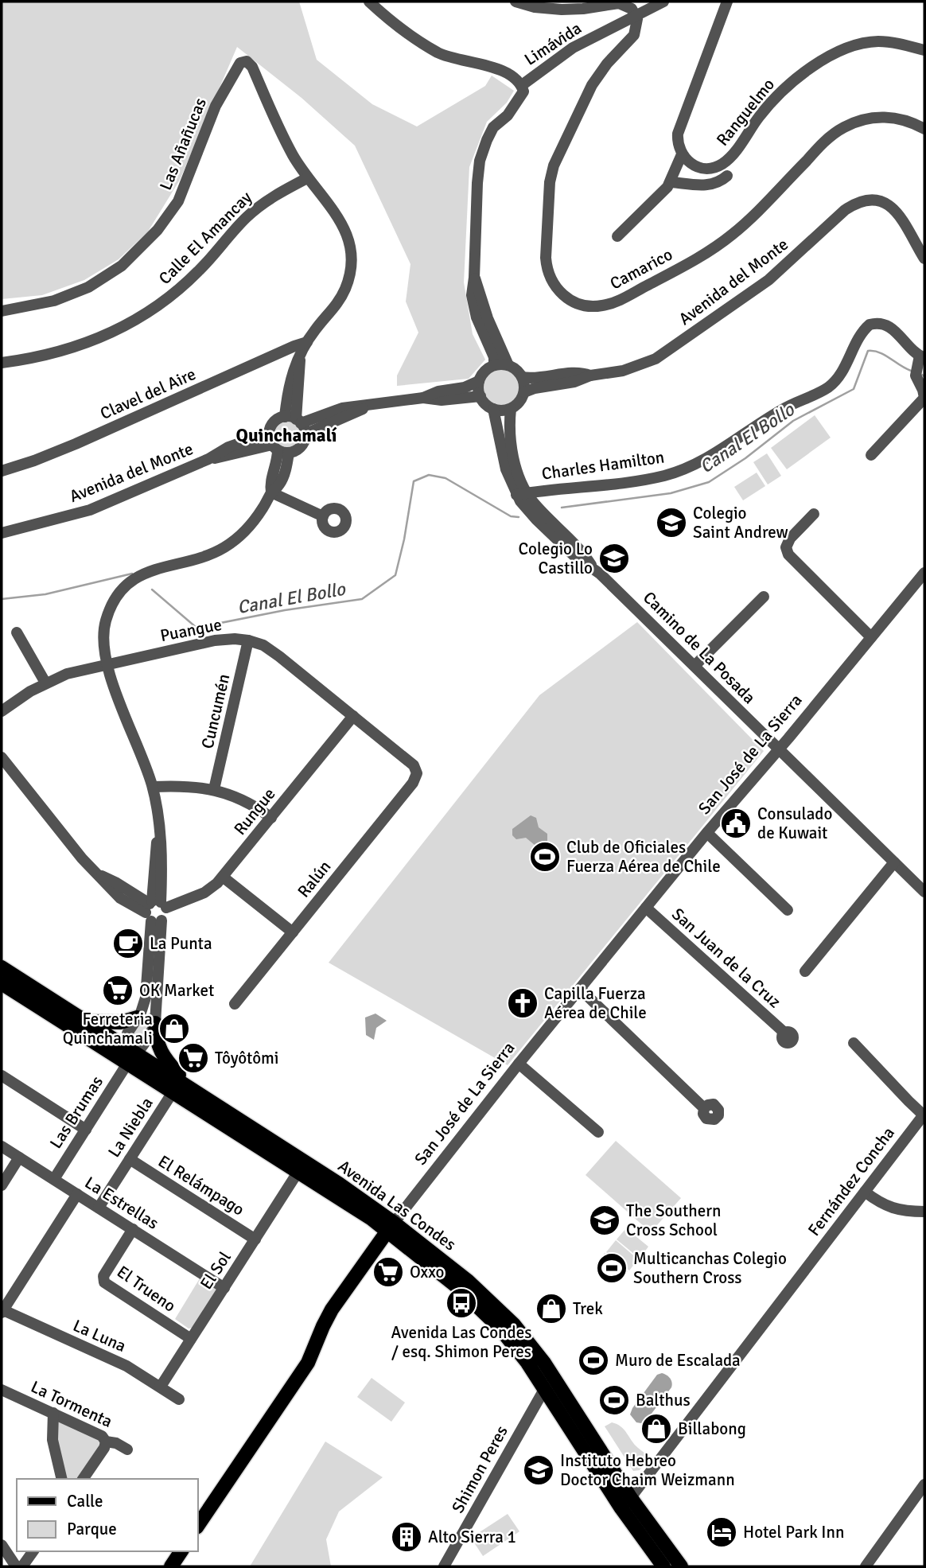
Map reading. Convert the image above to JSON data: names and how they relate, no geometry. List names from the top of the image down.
{
  "streets": {
    "main road": ["San José de La Sierra", "Avenida Las Condes"],
    "street": [
      "Limávida",
      "Ranguelmo",
      "Las Añañucas",
      "Calle El Amancay",
      "Camarico",
      "Avenida del Monte",
      "Clavel del Aire",
      "Charles Hamilton",
      "Puangue",
      "Camino de La Posada",
      "Cuncumén",
      "Rungue",
      "Ralún",
      "San Juan de la Cruz",
      "Las Brumas",
      "La Niebla",
      "Fernández Concha",
      "El Relámpago",
      "La Estrellas",
      "El Sol",
      "El Trueno",
      "La Luna",
      "La Tormenta",
      "Shimon Peres"
    ]
  },
  "crossings": [
    ["Limávida", "Camarico"],
    ["Las Añañucas", "Calle El Amancay"],
    ["Avenida del Monte", "Camino de La Posada"],
    ["Charles Hamilton", "Camino de La Posada"],
    ["Puangue", "Cuncumén"],
    ["Puangue", "Rungue"],
    ["Puangue", "Ralún"],
    ["Camino de La Posada", "San José de La Sierra"],
    ["San José de La Sierra", "San Juan de la Cruz"],
    ["San José de La Sierra", "Avenida Las Condes"],
    ["Las Brumas", "La Estrellas"],
    ["Las Brumas", "Avenida Las Condes"],
    ["La Niebla", "El Relámpago"],
    ["La Niebla", "La Estrellas"],
    ["La Niebla", "Avenida Las Condes"],
    ["Fernández Concha", "Avenida Las Condes"],
    ["El Relámpago", "El Sol"],
    ["La Estrellas", "El Sol"],
    ["La Estrellas", "El Trueno"],
    ["Avenida Las Condes", "El Sol"],
    ["Avenida Las Condes", "Shimon Peres"],
    ["El Sol", "El Trueno"],
    ["El Sol", "La Luna"]
  ],
  "districts": ["Quinchamalí"],
  "water": ["Canal El Bollo"],
  "places": {
    "school or university": [
      "Colegio Saint Andrew",
      "Colegio Lo Castillo",
      "The Southern Cross School",
      "Instituto Hebreo Doctor Chaim Weizmann"
    ],
    "public building": ["Consulado de Kuwait"],
    "sports": [
      "Club de Oficiales Fuerza Aérea de Chile",
      "Multicanchas Colegio Southern Cross",
      "Muro de Escalada",
      "Balthus"
    ],
    "cafe": ["La Punta"],
    "supermarket": ["OK Market", "Tôyôtômi", "Oxxo"],
    "church": ["Capilla Fuerza Aérea de Chile"],
    "shop": ["Ferreteria Quinchamali", "Trek", "Billabong"],
    "bus stop": ["Avenida Las Condes / esq. Shimon Peres"],
    "hotel": ["Hotel Park Inn"],
    "building": ["Alto Sierra 1"]
  },
  "legend": ["Calle", "Parque"]
}
